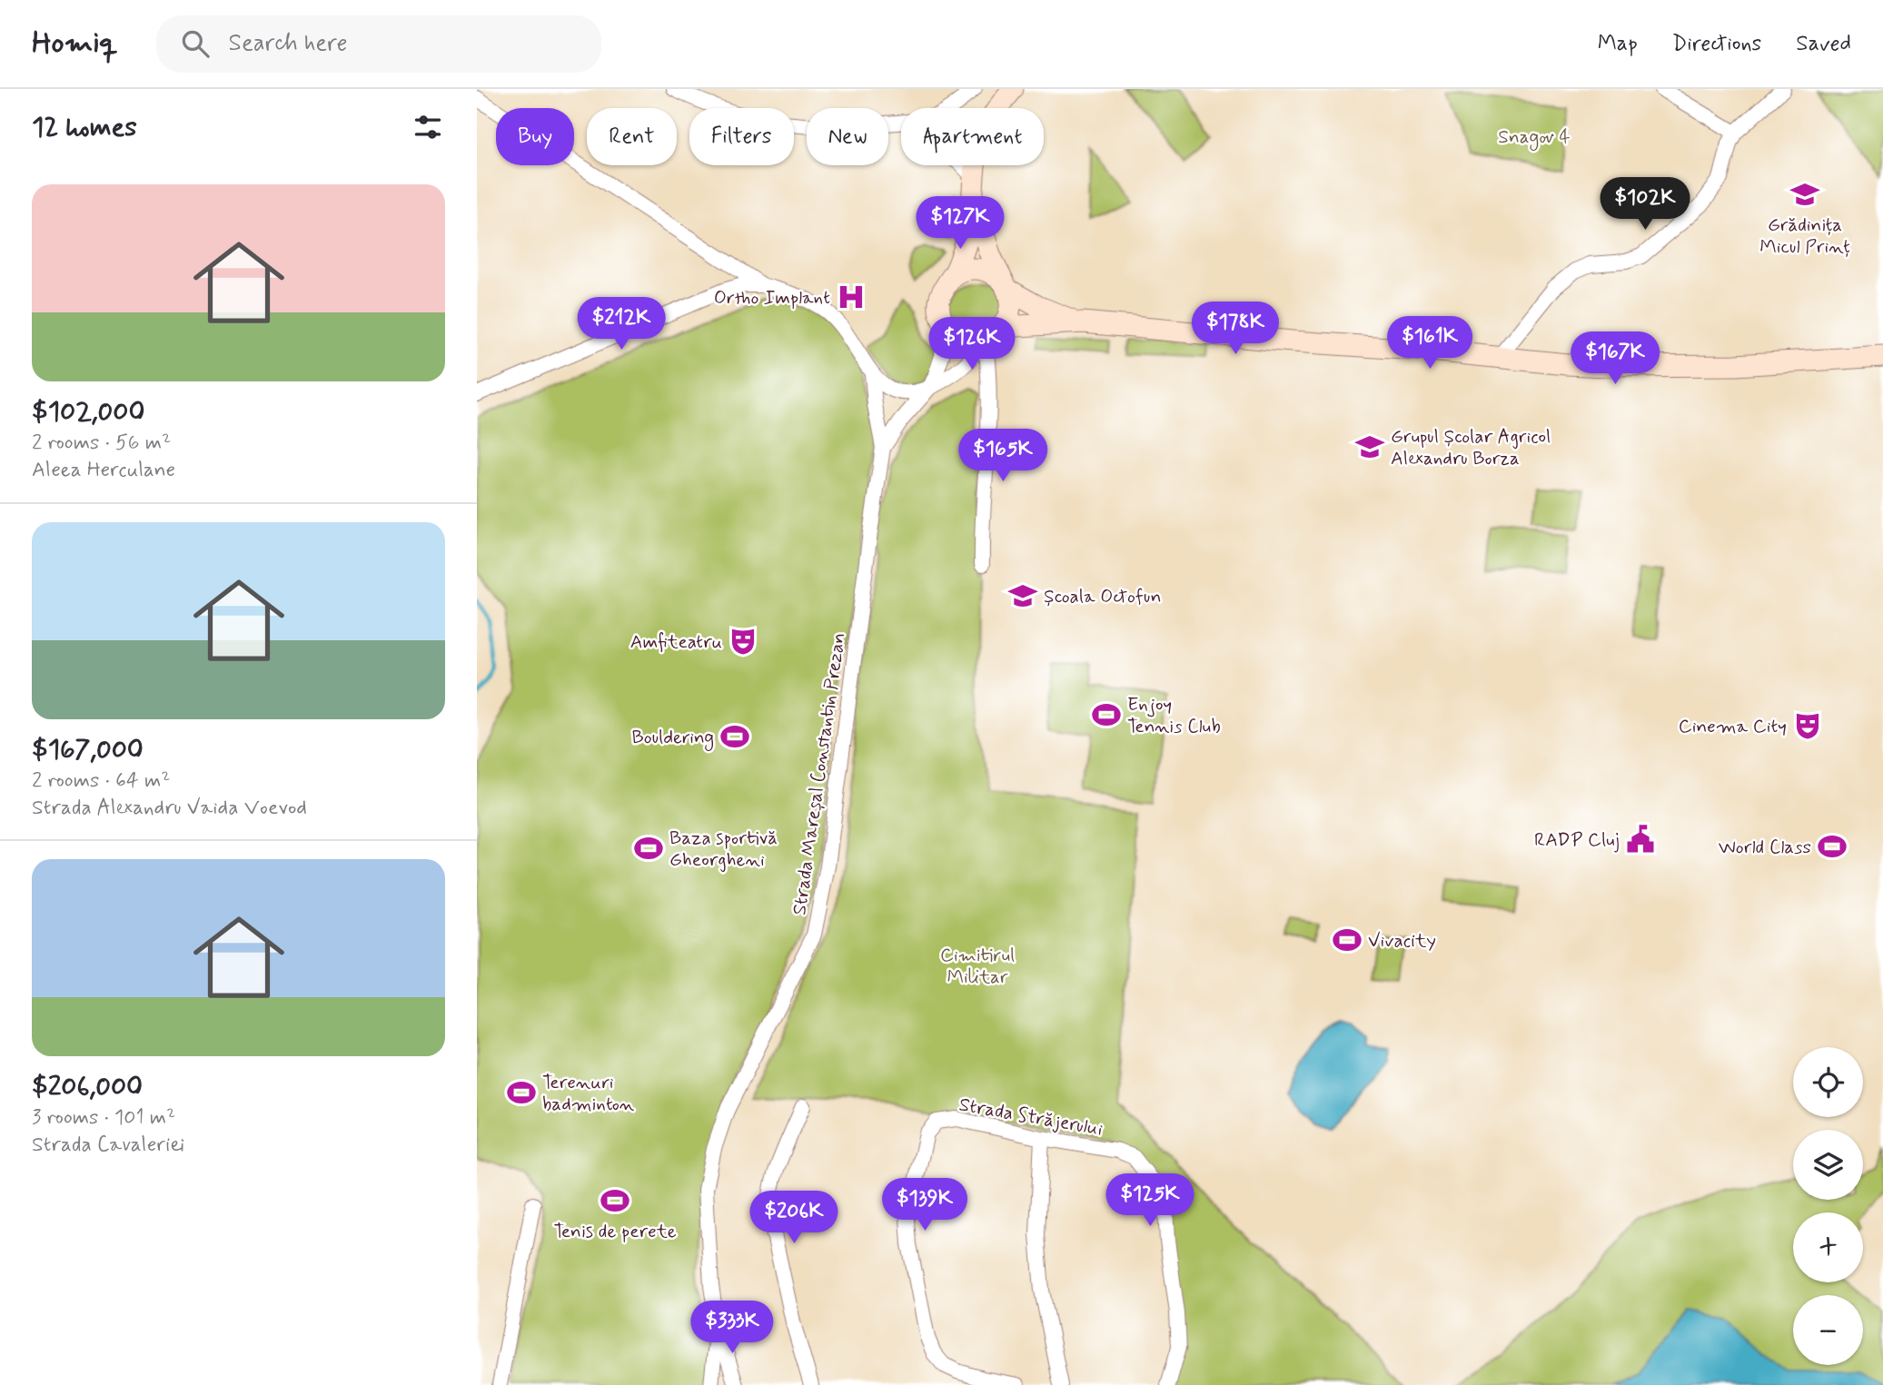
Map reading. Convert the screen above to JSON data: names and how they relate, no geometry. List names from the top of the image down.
{
  "streets": {
    "street": ["Strada Mareșal Constantin Prezan", "Strada Străjerului"]
  },
  "parks": ["Snagov 4", "Cimitirul Militar"],
  "places": {
    "school or university": ["Grădinița Micul Prinț", "Grupul Școlar Agricol Alexandru Borza", "Școala Octofun"],
    "hospital": ["Ortho Implant"],
    "theatre": ["Amfiteatru", "Cinema City"],
    "sports": [
      "Enjoy Tennis Club",
      "Bouldering",
      "World Class",
      "Baza sportivă Gheorgheni",
      "Vivacity",
      "Terenuri badminton",
      "Tenis de perete"
    ],
    "public building": ["RADP Cluj"]
  },
  "page": {
    "header": "Homiq",
    "search": "Search here",
    "nav": ["Map", "Directions", "Saved"],
    "heading": "12 homes",
    "chip": [
      "Buy",
      "Rent",
      "Filters",
      "New",
      "Apartment"
    ],
    "list": [
      {
        "name": "$102,000",
        "note": "2 rooms · 56 m² · Aleea Herculane"
      },
      {
        "name": "$167,000",
        "note": "2 rooms · 64 m² · Strada Alexandru Vaida Voevod"
      },
      {
        "name": "$206,000",
        "note": "3 rooms · 101 m² · Strada Cavaleriei"
      }
    ],
    "price": [
      "$102K",
      "$127K",
      "$212K",
      "$178K",
      "$161K",
      "$126K",
      "$167K",
      "$165K",
      "$125K",
      "$139K",
      "$206K",
      "$333K"
    ],
    "map_buttons": ["+", "−"]
  }
}
